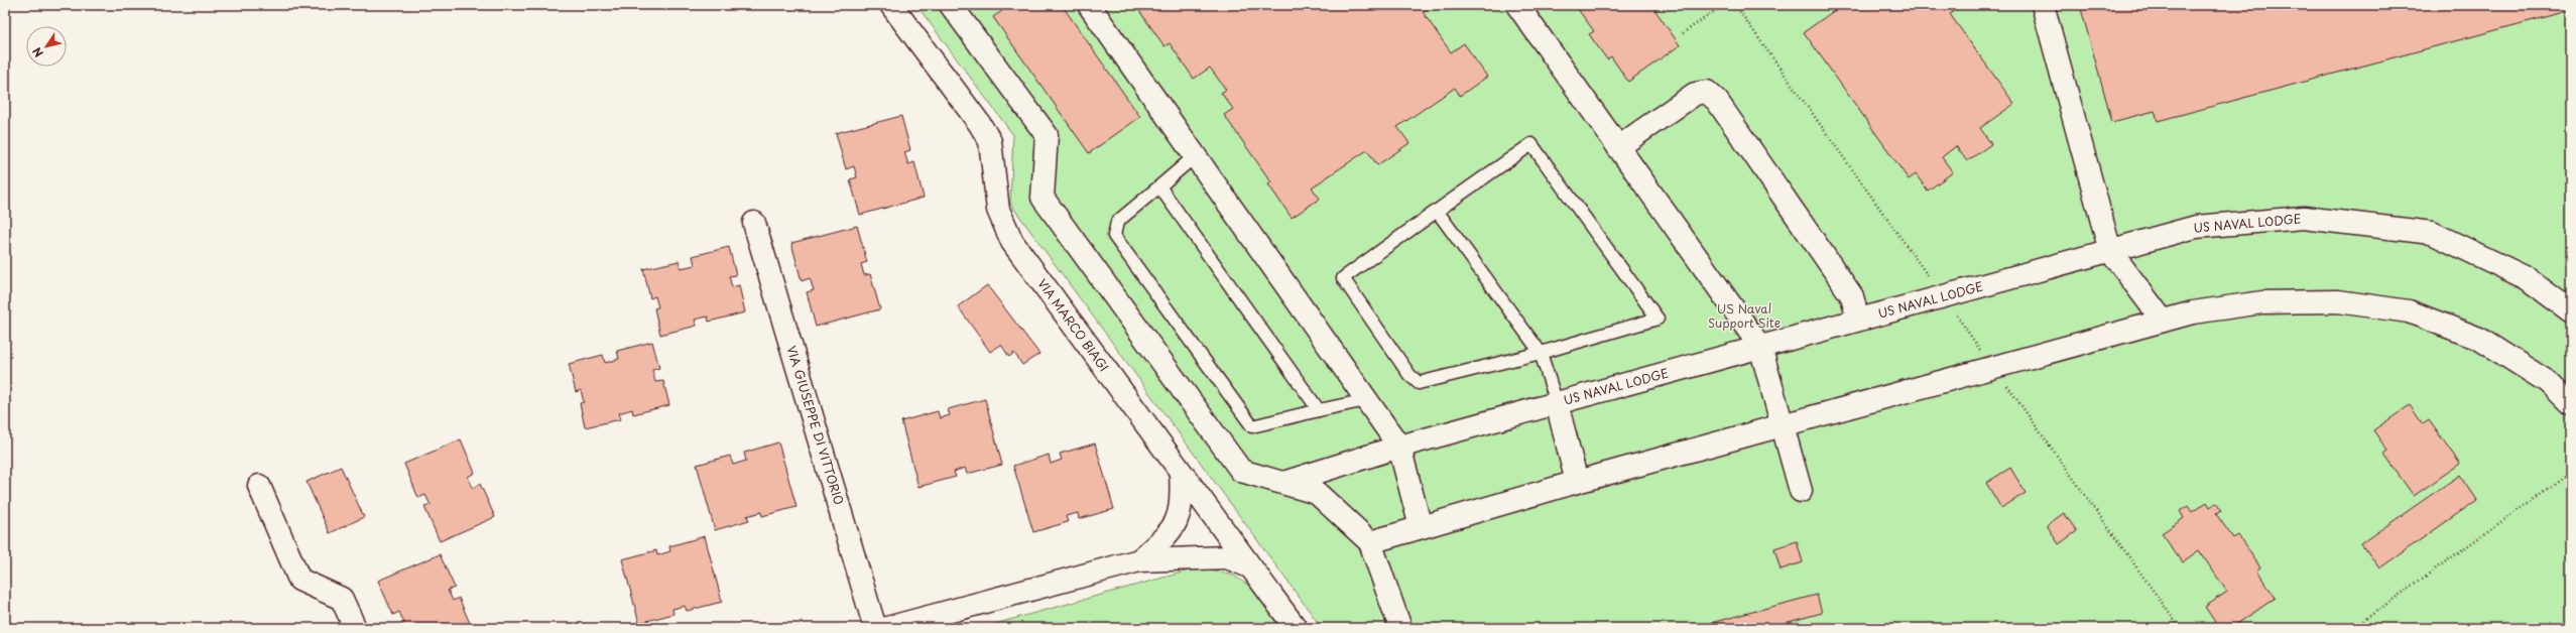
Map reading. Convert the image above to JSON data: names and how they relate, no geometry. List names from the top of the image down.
{
  "streets": {
    "street": ["US NAVAL LODGE", "VIA MARCO BIAGI", "VIA GIUSEPPE DI VITTORIO"]
  },
  "parks": ["US Naval Support Site"],
  "north": "bottom left"
}
